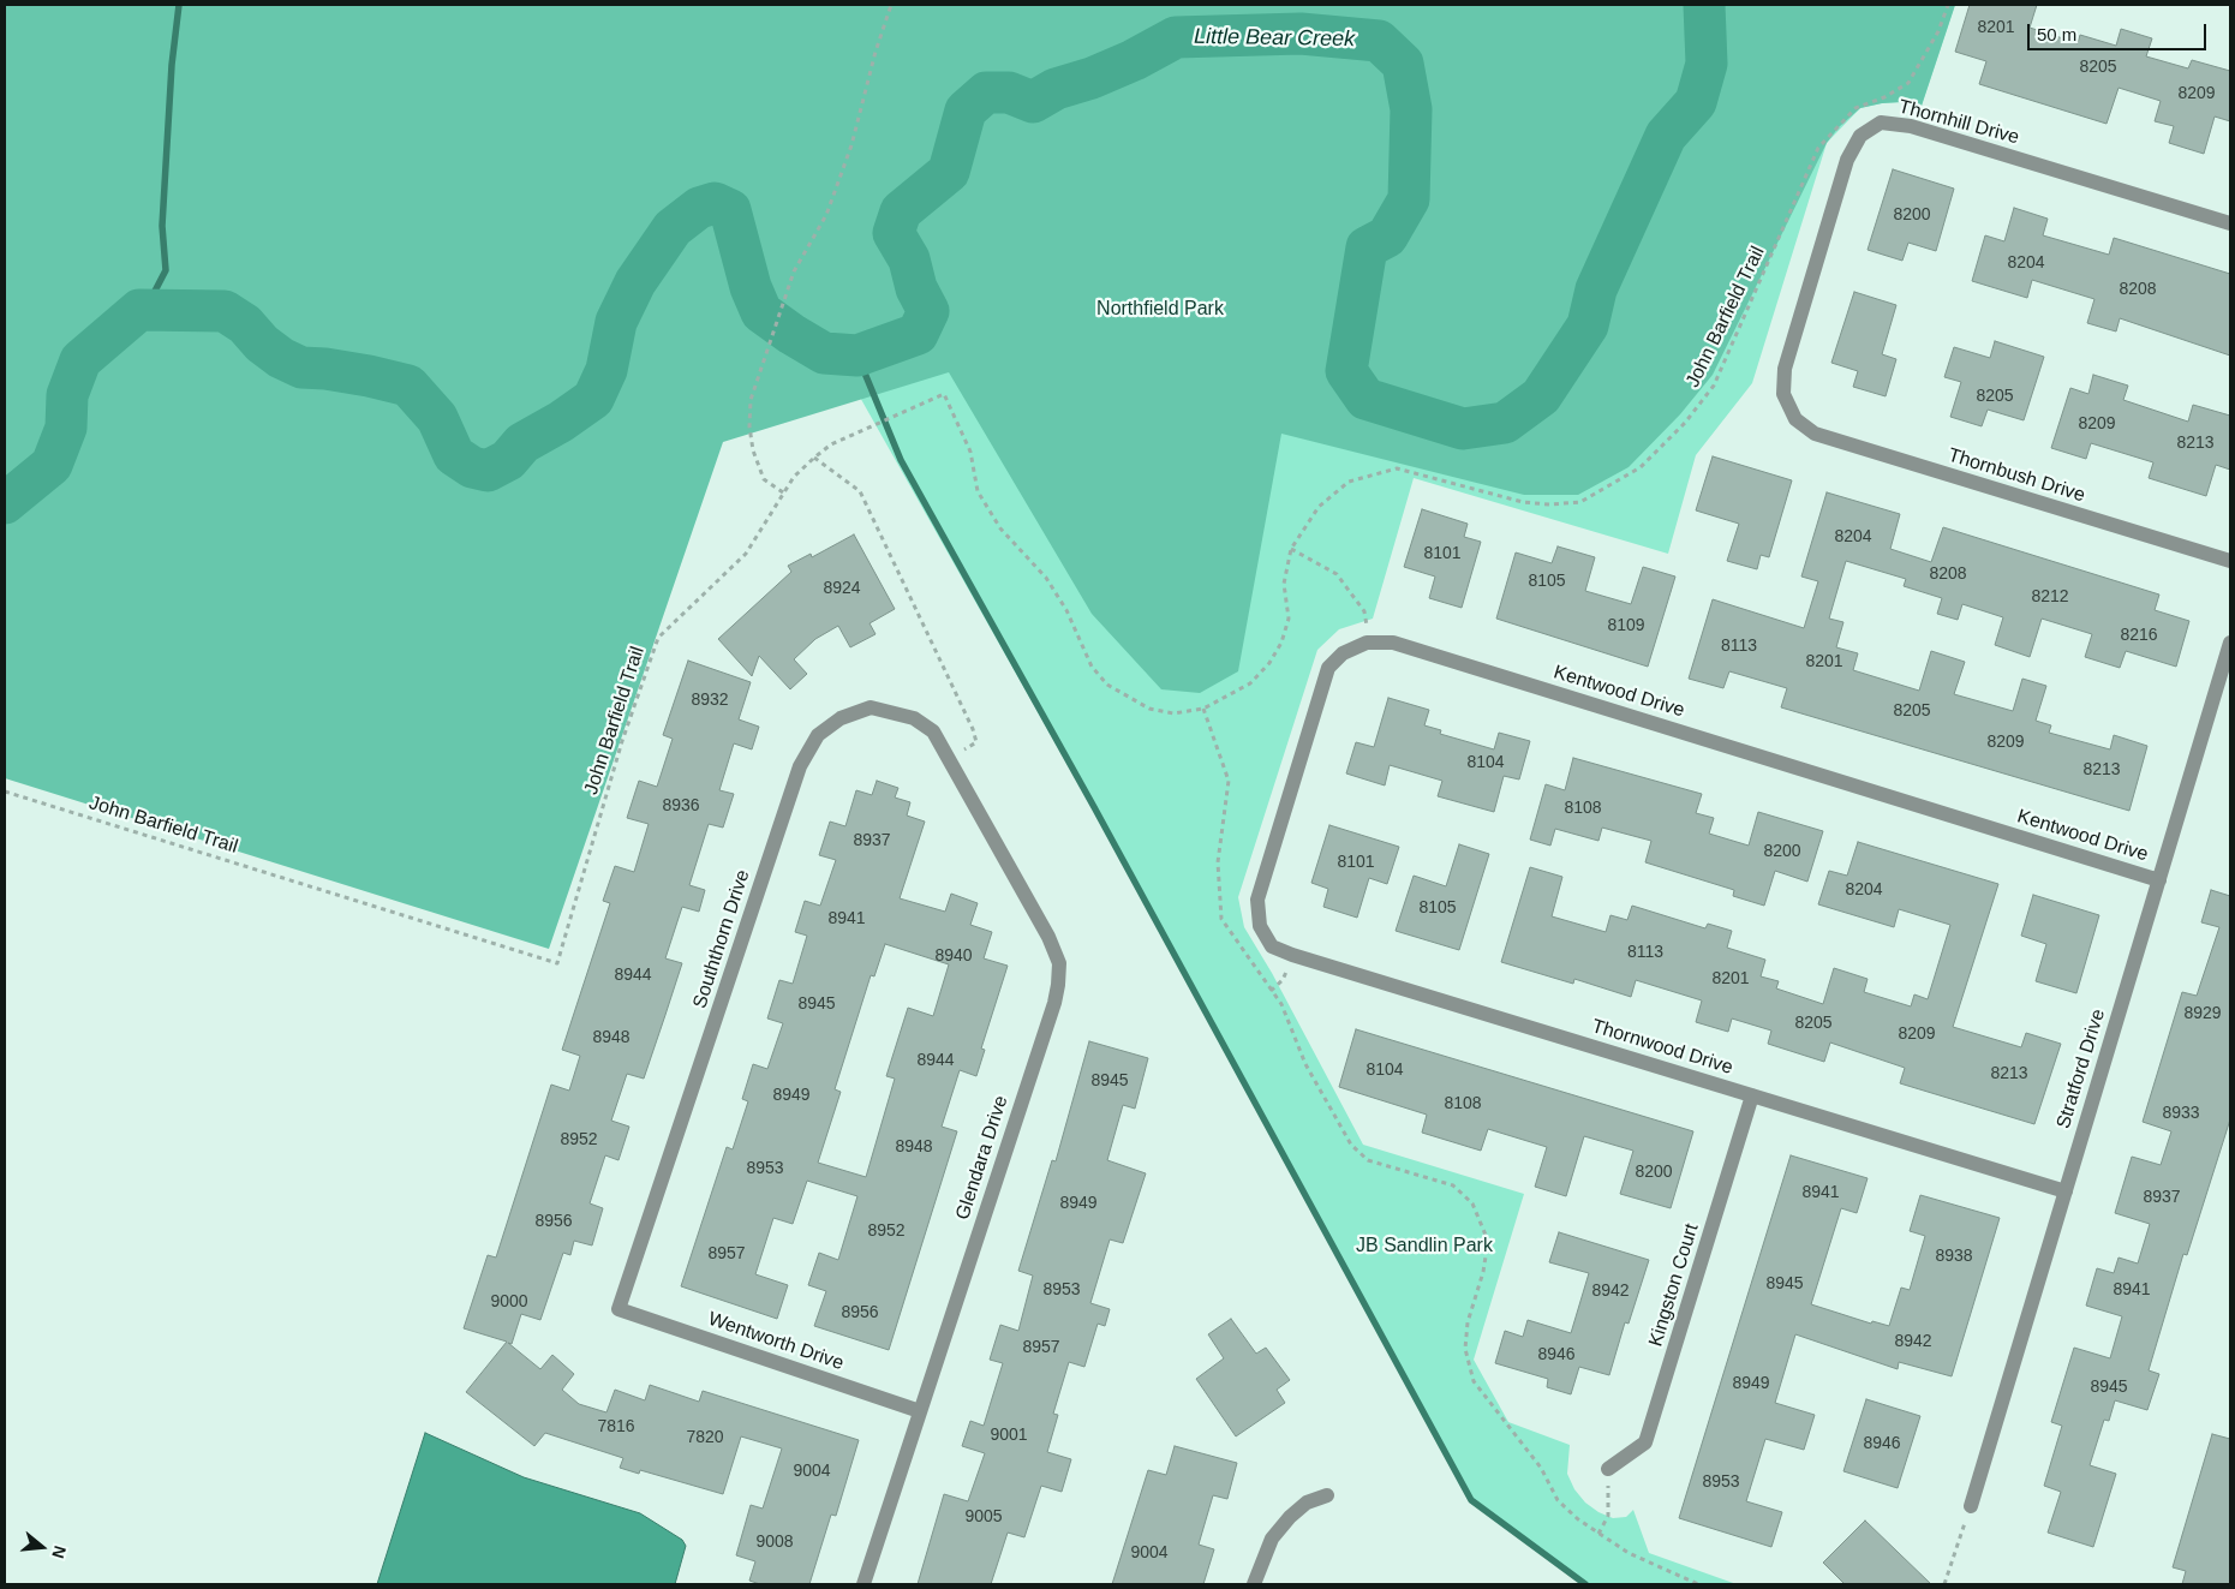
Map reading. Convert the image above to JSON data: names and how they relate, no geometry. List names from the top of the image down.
{
  "streets": {
    "street": [
      "Thornhill Drive",
      "Thornbush Drive",
      "Kentwood Drive",
      "Souththorn Drive",
      "Thornwood Drive",
      "Stratford Drive",
      "Glendara Drive",
      "Kingston Court",
      "Wentworth Drive"
    ],
    "path": ["John Barfield Trail"]
  },
  "crossings": [
    ["Thornhill Drive", "Thornbush Drive"],
    ["Kentwood Drive", "Thornwood Drive"],
    ["Kentwood Drive", "Stratford Drive"],
    ["Souththorn Drive", "Glendara Drive"],
    ["Souththorn Drive", "Wentworth Drive"],
    ["Thornwood Drive", "Stratford Drive"],
    ["Thornwood Drive", "Kingston Court"],
    ["Glendara Drive", "Wentworth Drive"]
  ],
  "water": ["Little Bear Creek"],
  "parks": ["Northfield Park", "JB Sandlin Park"],
  "house_numbers": [
    "8201",
    "8205",
    "8209",
    "8200",
    "8204",
    "8208",
    "8205",
    "8209",
    "8213",
    "8204",
    "8101",
    "8208",
    "8105",
    "8924",
    "8212",
    "8109",
    "8216",
    "8113",
    "8201",
    "8932",
    "8205",
    "8209",
    "8104",
    "8213",
    "8936",
    "8108",
    "8937",
    "8200",
    "8101",
    "8204",
    "8105",
    "8941",
    "8113",
    "8940",
    "8944",
    "8201",
    "8945",
    "8929",
    "8205",
    "8209",
    "8948",
    "8944",
    "8104",
    "8213",
    "8945",
    "8949",
    "8108",
    "8933",
    "8952",
    "8948",
    "8953",
    "8200",
    "8941",
    "8937",
    "8949",
    "8956",
    "8952",
    "8957",
    "8938",
    "8945",
    "8953",
    "8941",
    "8942",
    "9000",
    "8956",
    "8942",
    "8957",
    "8946",
    "8949",
    "8945",
    "7816",
    "9001",
    "7820",
    "8946",
    "9004",
    "8953",
    "9005",
    "9008",
    "9004"
  ],
  "scale_bar": "50 m",
  "north": "right"
}
